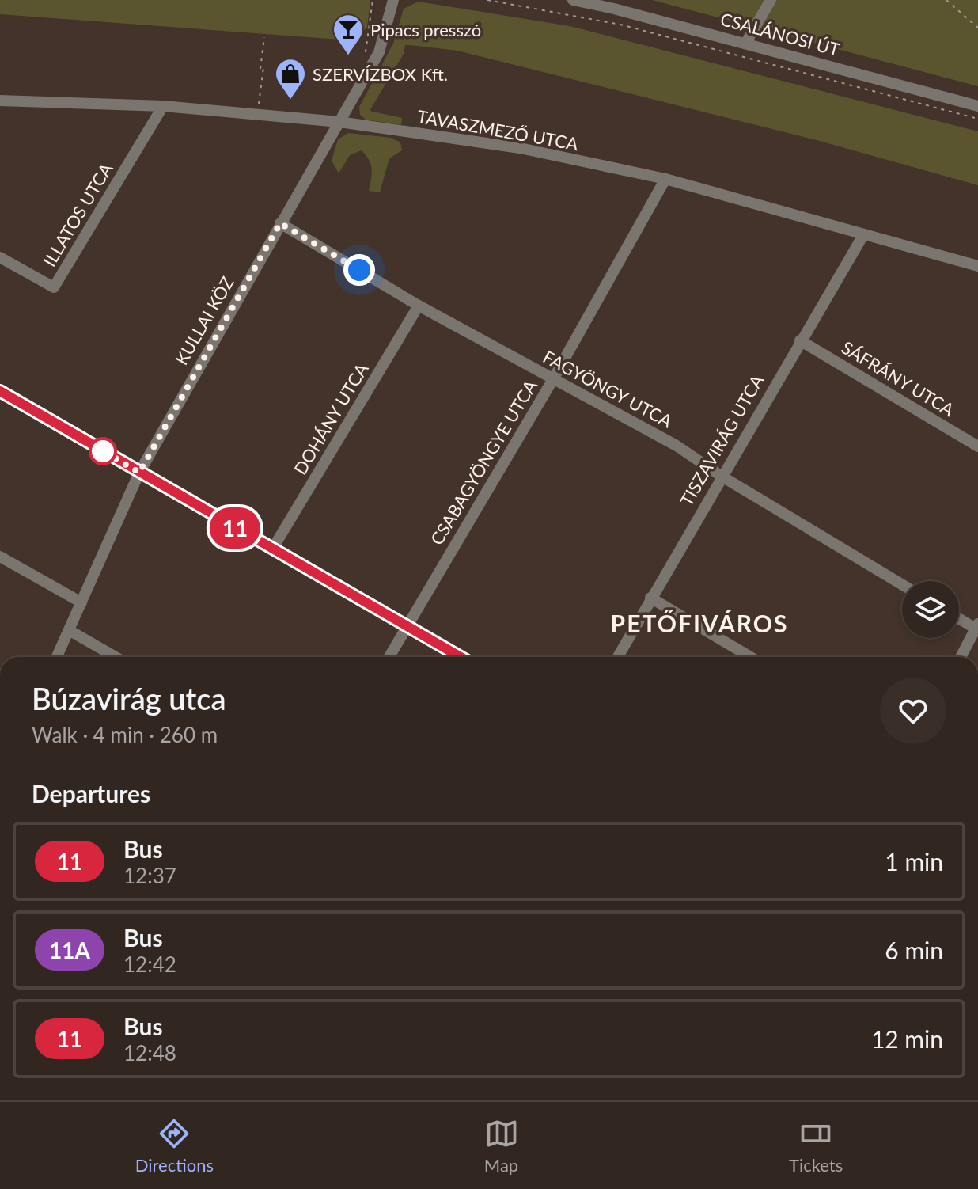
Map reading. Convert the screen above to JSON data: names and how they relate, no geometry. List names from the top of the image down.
{
  "streets": {
    "street": [
      "CSALÁNOSI ÚT",
      "TAVASZMEZŐ UTCA",
      "ILLATOS UTCA",
      "KULLAI KÖZ",
      "SÁFRÁNY UTCA",
      "FAGYÖNGY UTCA",
      "DOHÁNY UTCA",
      "TISZAVIRÁG UTCA",
      "CSABAGYÖNGYE UTCA"
    ]
  },
  "crossings": [
    ["TAVASZMEZŐ UTCA", "ILLATOS UTCA"],
    ["TAVASZMEZŐ UTCA", "KULLAI KÖZ"],
    ["TAVASZMEZŐ UTCA", "TISZAVIRÁG UTCA"],
    ["TAVASZMEZŐ UTCA", "CSABAGYÖNGYE UTCA"],
    ["KULLAI KÖZ", "FAGYÖNGY UTCA"],
    ["SÁFRÁNY UTCA", "TISZAVIRÁG UTCA"],
    ["FAGYÖNGY UTCA", "DOHÁNY UTCA"],
    ["FAGYÖNGY UTCA", "TISZAVIRÁG UTCA"],
    ["FAGYÖNGY UTCA", "CSABAGYÖNGYE UTCA"]
  ],
  "districts": ["PETŐFIVÁROS"],
  "places": {
    "bar": ["Pipacs presszó"],
    "shop": ["SZERVÍZBOX Kft."]
  },
  "lines": ["bus line 11"],
  "page": {
    "on_map": "11",
    "heading": [
      ["Búzavirág utca", "Walk · 4 min · 260 m"],
      "Departures"
    ],
    "list": [
      {
        "mark": "11",
        "name": "Bus",
        "note": "12:37",
        "value": "1 min"
      },
      {
        "mark": "11A",
        "name": "Bus",
        "note": "12:42",
        "value": "6 min"
      },
      {
        "mark": "11",
        "name": "Bus",
        "note": "12:48",
        "value": "12 min"
      }
    ],
    "tabs": ["Directions", "Map", "Tickets"]
  }
}
